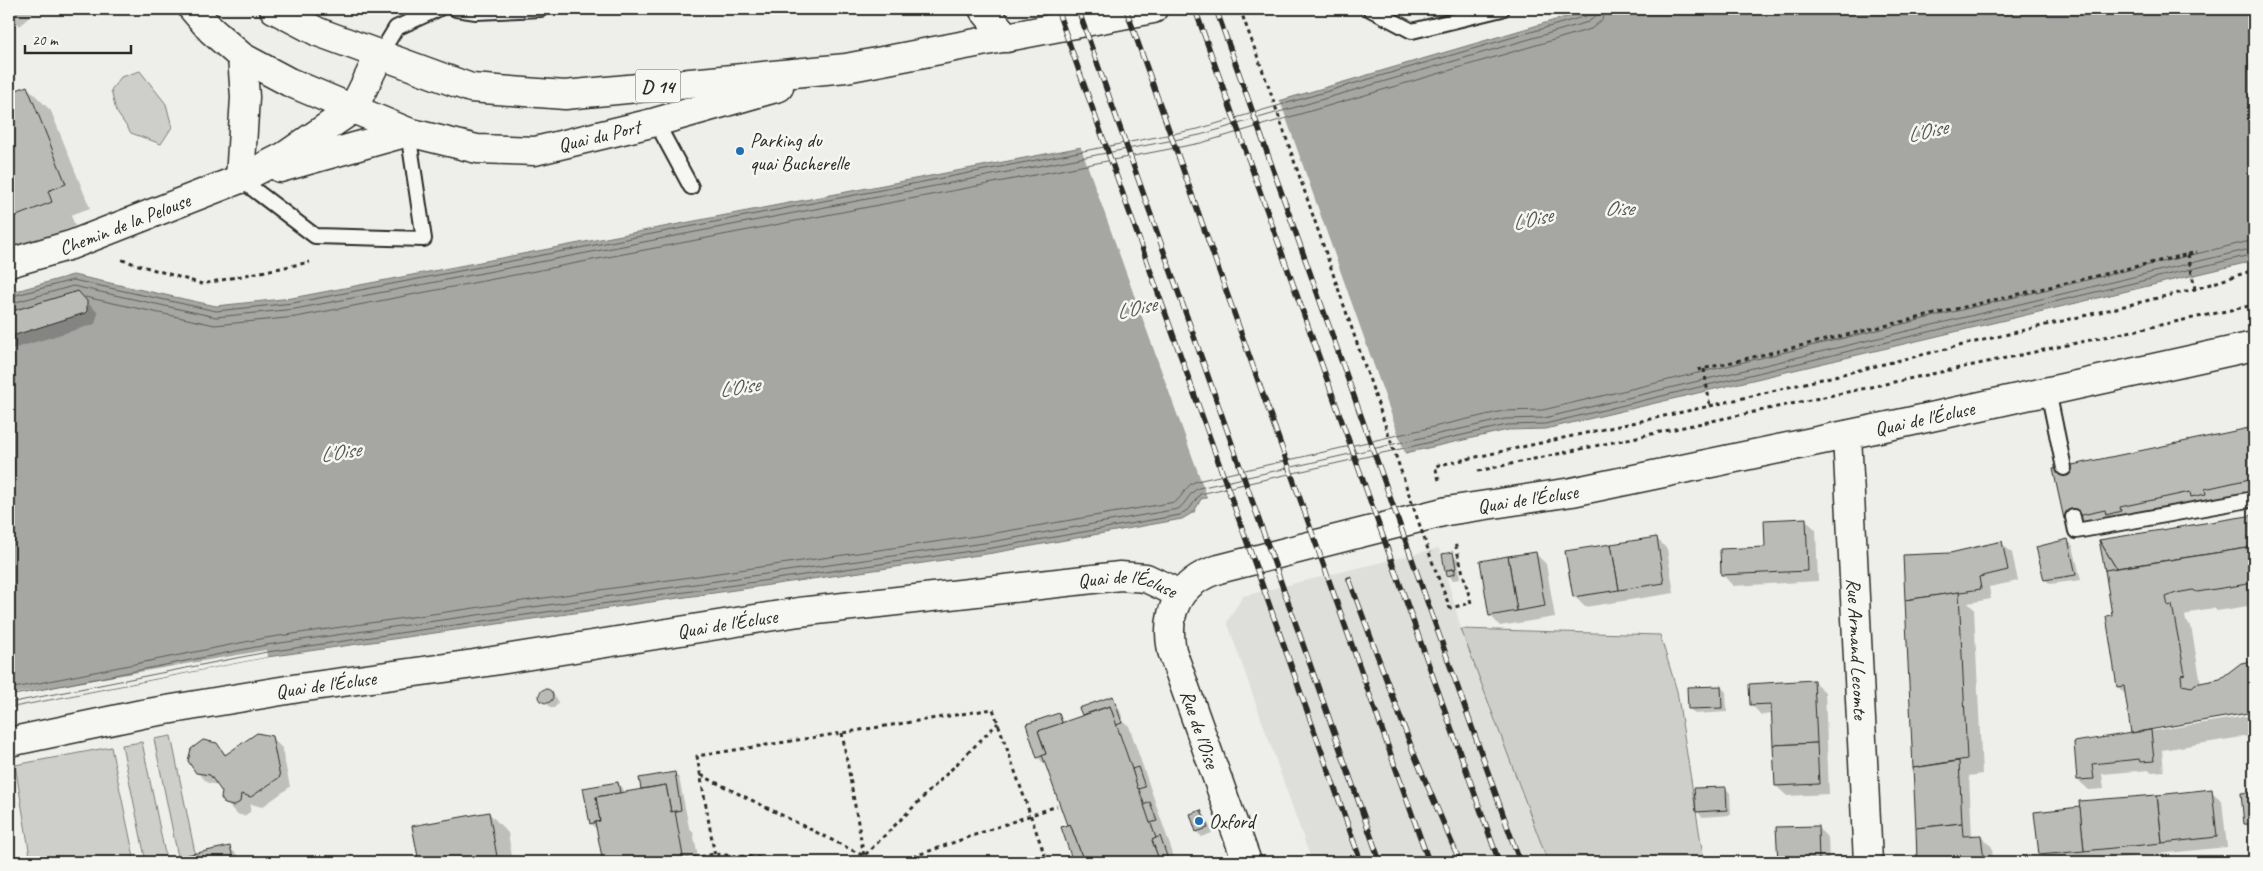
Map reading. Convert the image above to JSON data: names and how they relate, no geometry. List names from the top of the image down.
{
  "streets": {
    "street": [
      "D 14",
      "Quai du Port",
      "Chemin de la Pelouse",
      "Quai de l'Écluse",
      "Rue Armand Lecomte",
      "Rue de l'Oise"
    ]
  },
  "crossings": [
    ["D 14", "Quai du Port"],
    ["D 14", "Chemin de la Pelouse"],
    ["Quai du Port", "Chemin de la Pelouse"],
    ["Quai de l'Écluse", "Rue Armand Lecomte"],
    ["Quai de l'Écluse", "Rue de l'Oise"]
  ],
  "water": ["L'Oise", "Oise"],
  "places": ["Parking du quai Bucherelle", "Oxford"],
  "scale_bar": "20 m"
}
